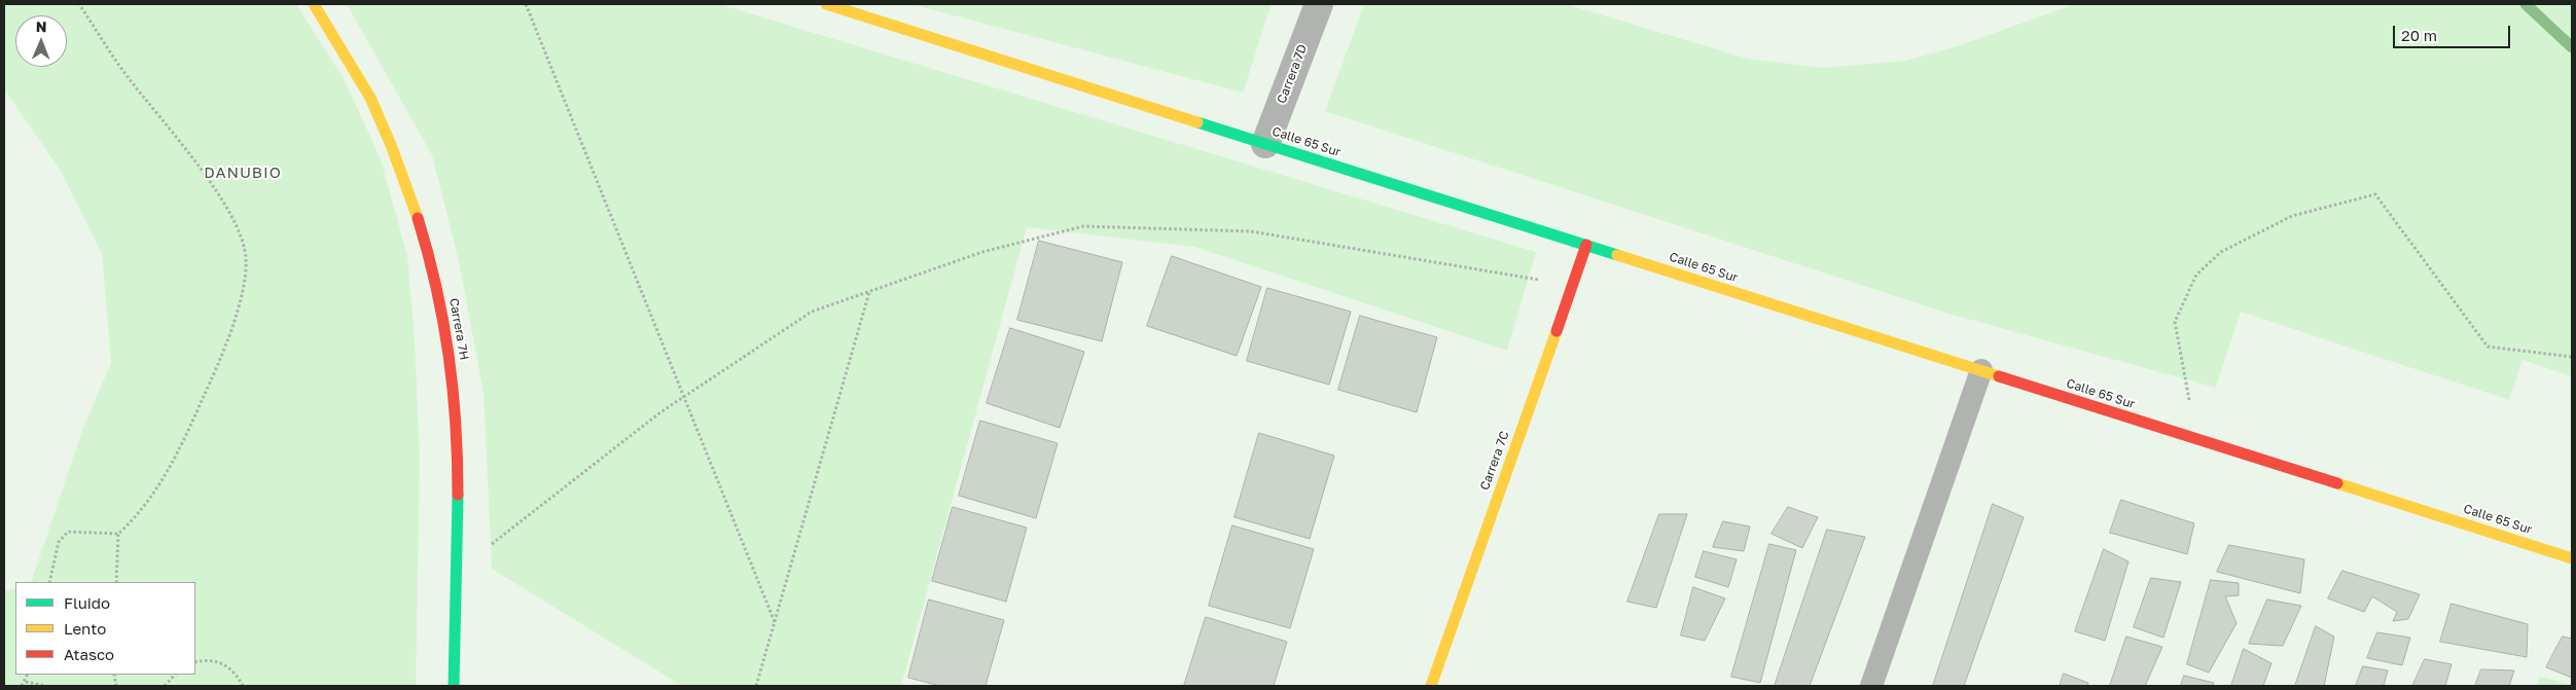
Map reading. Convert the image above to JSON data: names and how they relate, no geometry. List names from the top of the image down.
{
  "streets": {
    "street": [
      "Carrera 7D",
      "Calle 65 Sur",
      "Carrera 7H",
      "Carrera 7C"
    ]
  },
  "crossings": [
    ["Carrera 7D", "Calle 65 Sur"],
    ["Calle 65 Sur", "Carrera 7C"]
  ],
  "districts": ["DANUBIO"],
  "legend": ["Fluido", "Lento", "Atasco"],
  "scale_bar": "20 m",
  "north": "top"
}
